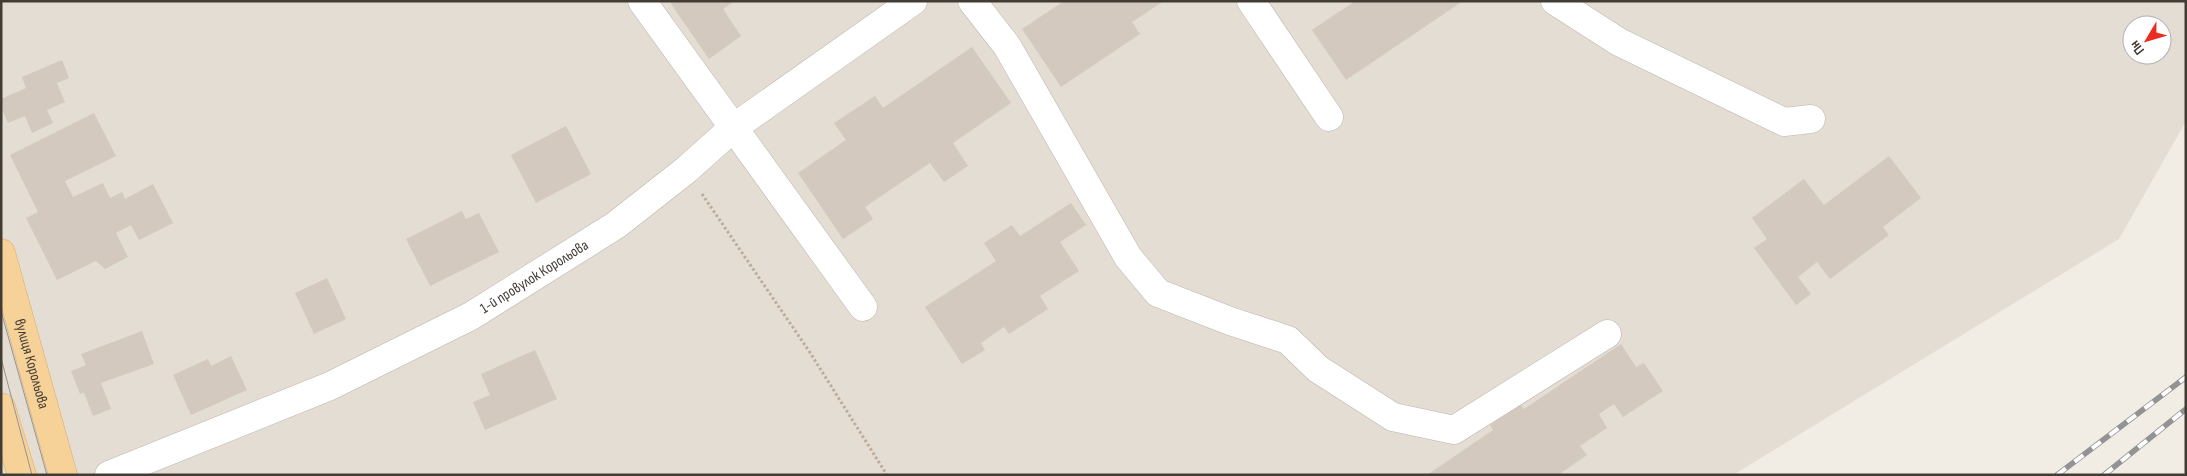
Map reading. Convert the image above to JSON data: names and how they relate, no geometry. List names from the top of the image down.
{
  "streets": {
    "main road": ["вулиця Корольова"],
    "street": ["1-й провулок Корольова"]
  },
  "north": "bottom left"
}
